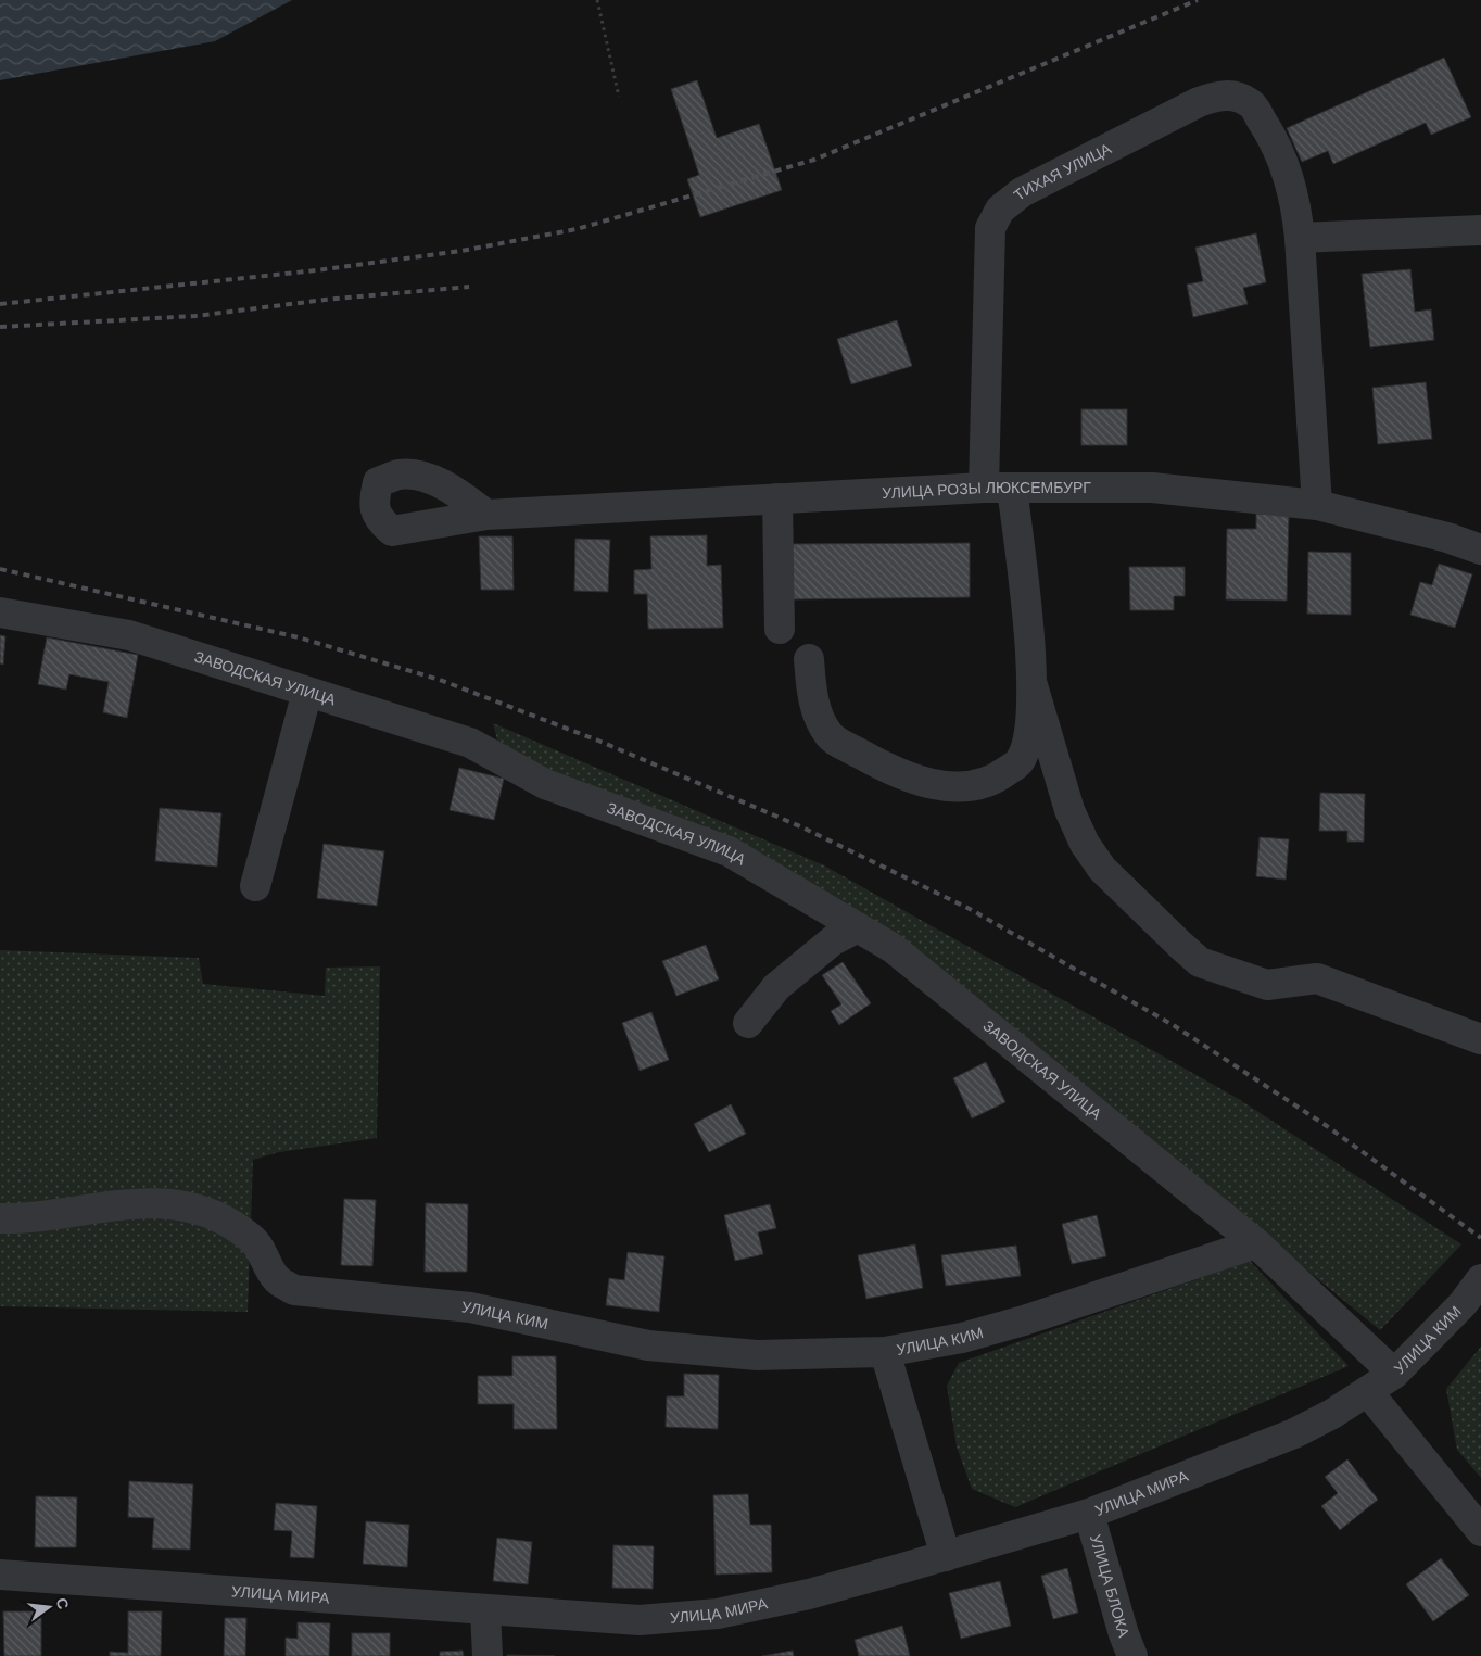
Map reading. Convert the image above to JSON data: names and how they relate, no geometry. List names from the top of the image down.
{
  "streets": {
    "street": [
      "ТИХАЯ УЛИЦА",
      "УЛИЦА РОЗЫ ЛЮКСЕМБУРГ",
      "ЗАВОДСКАЯ УЛИЦА",
      "УЛИЦА КИМ",
      "УЛИЦА МИРА",
      "УЛИЦА БЛОКА"
    ]
  },
  "crossings": [
    ["ТИХАЯ УЛИЦА", "УЛИЦА РОЗЫ ЛЮКСЕМБУРГ"],
    ["ЗАВОДСКАЯ УЛИЦА", "УЛИЦА КИМ"],
    ["УЛИЦА КИМ", "УЛИЦА МИРА"],
    ["УЛИЦА МИРА", "УЛИЦА БЛОКА"]
  ],
  "north": "right"
}
